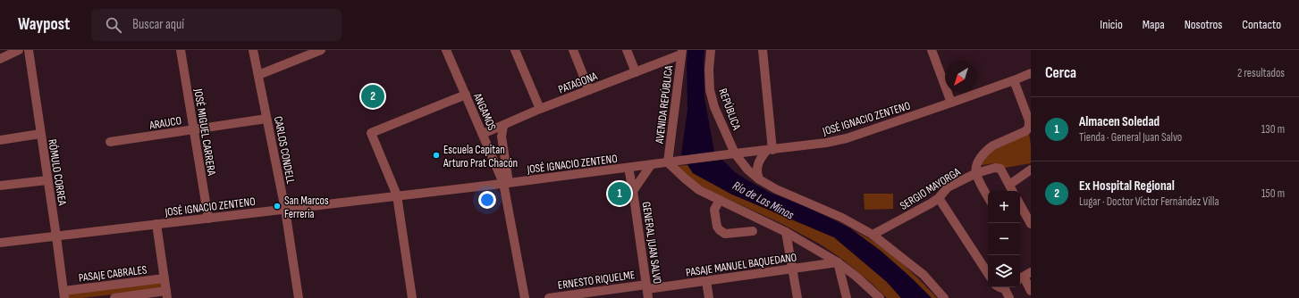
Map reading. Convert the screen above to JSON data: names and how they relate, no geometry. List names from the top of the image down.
{
  "streets": {
    "street": [
      "PATAGONA",
      "AVENIDA REPÚBLICA",
      "REPÚBLICA",
      "ANGAMOS",
      "JOSÉ IGNACIO ZENTENO",
      "ARAUCO",
      "JOSÉ MIGUEL CARRERA",
      "CARLOS CONDELL",
      "RÓMULO CORREA",
      "SERGIO MAYORGA",
      "GENERAL JUAN SALVO",
      "PASAJE MANUEL BAQUEDANO",
      "PASAJE CABRALES",
      "ERNESTO RIQUELME"
    ]
  },
  "crossings": [
    ["PATAGONA", "AVENIDA REPÚBLICA"],
    ["PATAGONA", "ANGAMOS"],
    ["AVENIDA REPÚBLICA", "JOSÉ IGNACIO ZENTENO"],
    ["REPÚBLICA", "JOSÉ IGNACIO ZENTENO"],
    ["REPÚBLICA", "SERGIO MAYORGA"],
    ["ANGAMOS", "JOSÉ IGNACIO ZENTENO"],
    ["JOSÉ IGNACIO ZENTENO", "JOSÉ MIGUEL CARRERA"],
    ["JOSÉ IGNACIO ZENTENO", "CARLOS CONDELL"],
    ["JOSÉ IGNACIO ZENTENO", "RÓMULO CORREA"],
    ["JOSÉ IGNACIO ZENTENO", "GENERAL JUAN SALVO"],
    ["ARAUCO", "JOSÉ MIGUEL CARRERA"],
    ["ARAUCO", "CARLOS CONDELL"],
    ["RÓMULO CORREA", "PASAJE CABRALES"],
    ["GENERAL JUAN SALVO", "PASAJE MANUEL BAQUEDANO"],
    ["GENERAL JUAN SALVO", "ERNESTO RIQUELME"],
    ["PASAJE MANUEL BAQUEDANO", "ERNESTO RIQUELME"]
  ],
  "water": ["Río de Las Minas"],
  "places": ["Escuela Capitan Arturo Prat Chacón", "San Marcos Ferreria"],
  "north": "bottom left",
  "page": {
    "header": "Waypost",
    "search": "Buscar aquí",
    "nav": [
      "Inicio",
      "Mapa",
      "Nosotros",
      "Contacto"
    ],
    "heading": ["Cerca", "2 resultados"],
    "pins": ["2", "1"],
    "list": [
      {
        "mark": "1",
        "name": "Almacen Soledad",
        "note": "Tienda · General Juan Salvo",
        "value": "130 m"
      },
      {
        "mark": "2",
        "name": "Ex Hospital Regional",
        "note": "Lugar · Doctor Víctor Fernández Villa",
        "value": "150 m"
      }
    ],
    "map_buttons": ["+", "−"]
  }
}
